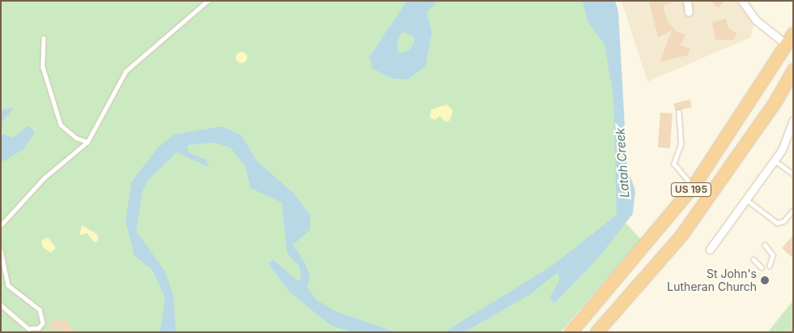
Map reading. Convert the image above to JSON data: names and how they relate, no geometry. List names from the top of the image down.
{
  "streets": {
    "highway": ["US 195"]
  },
  "water": ["Latah Creek"],
  "places": ["St John's Lutheran Church"]
}
